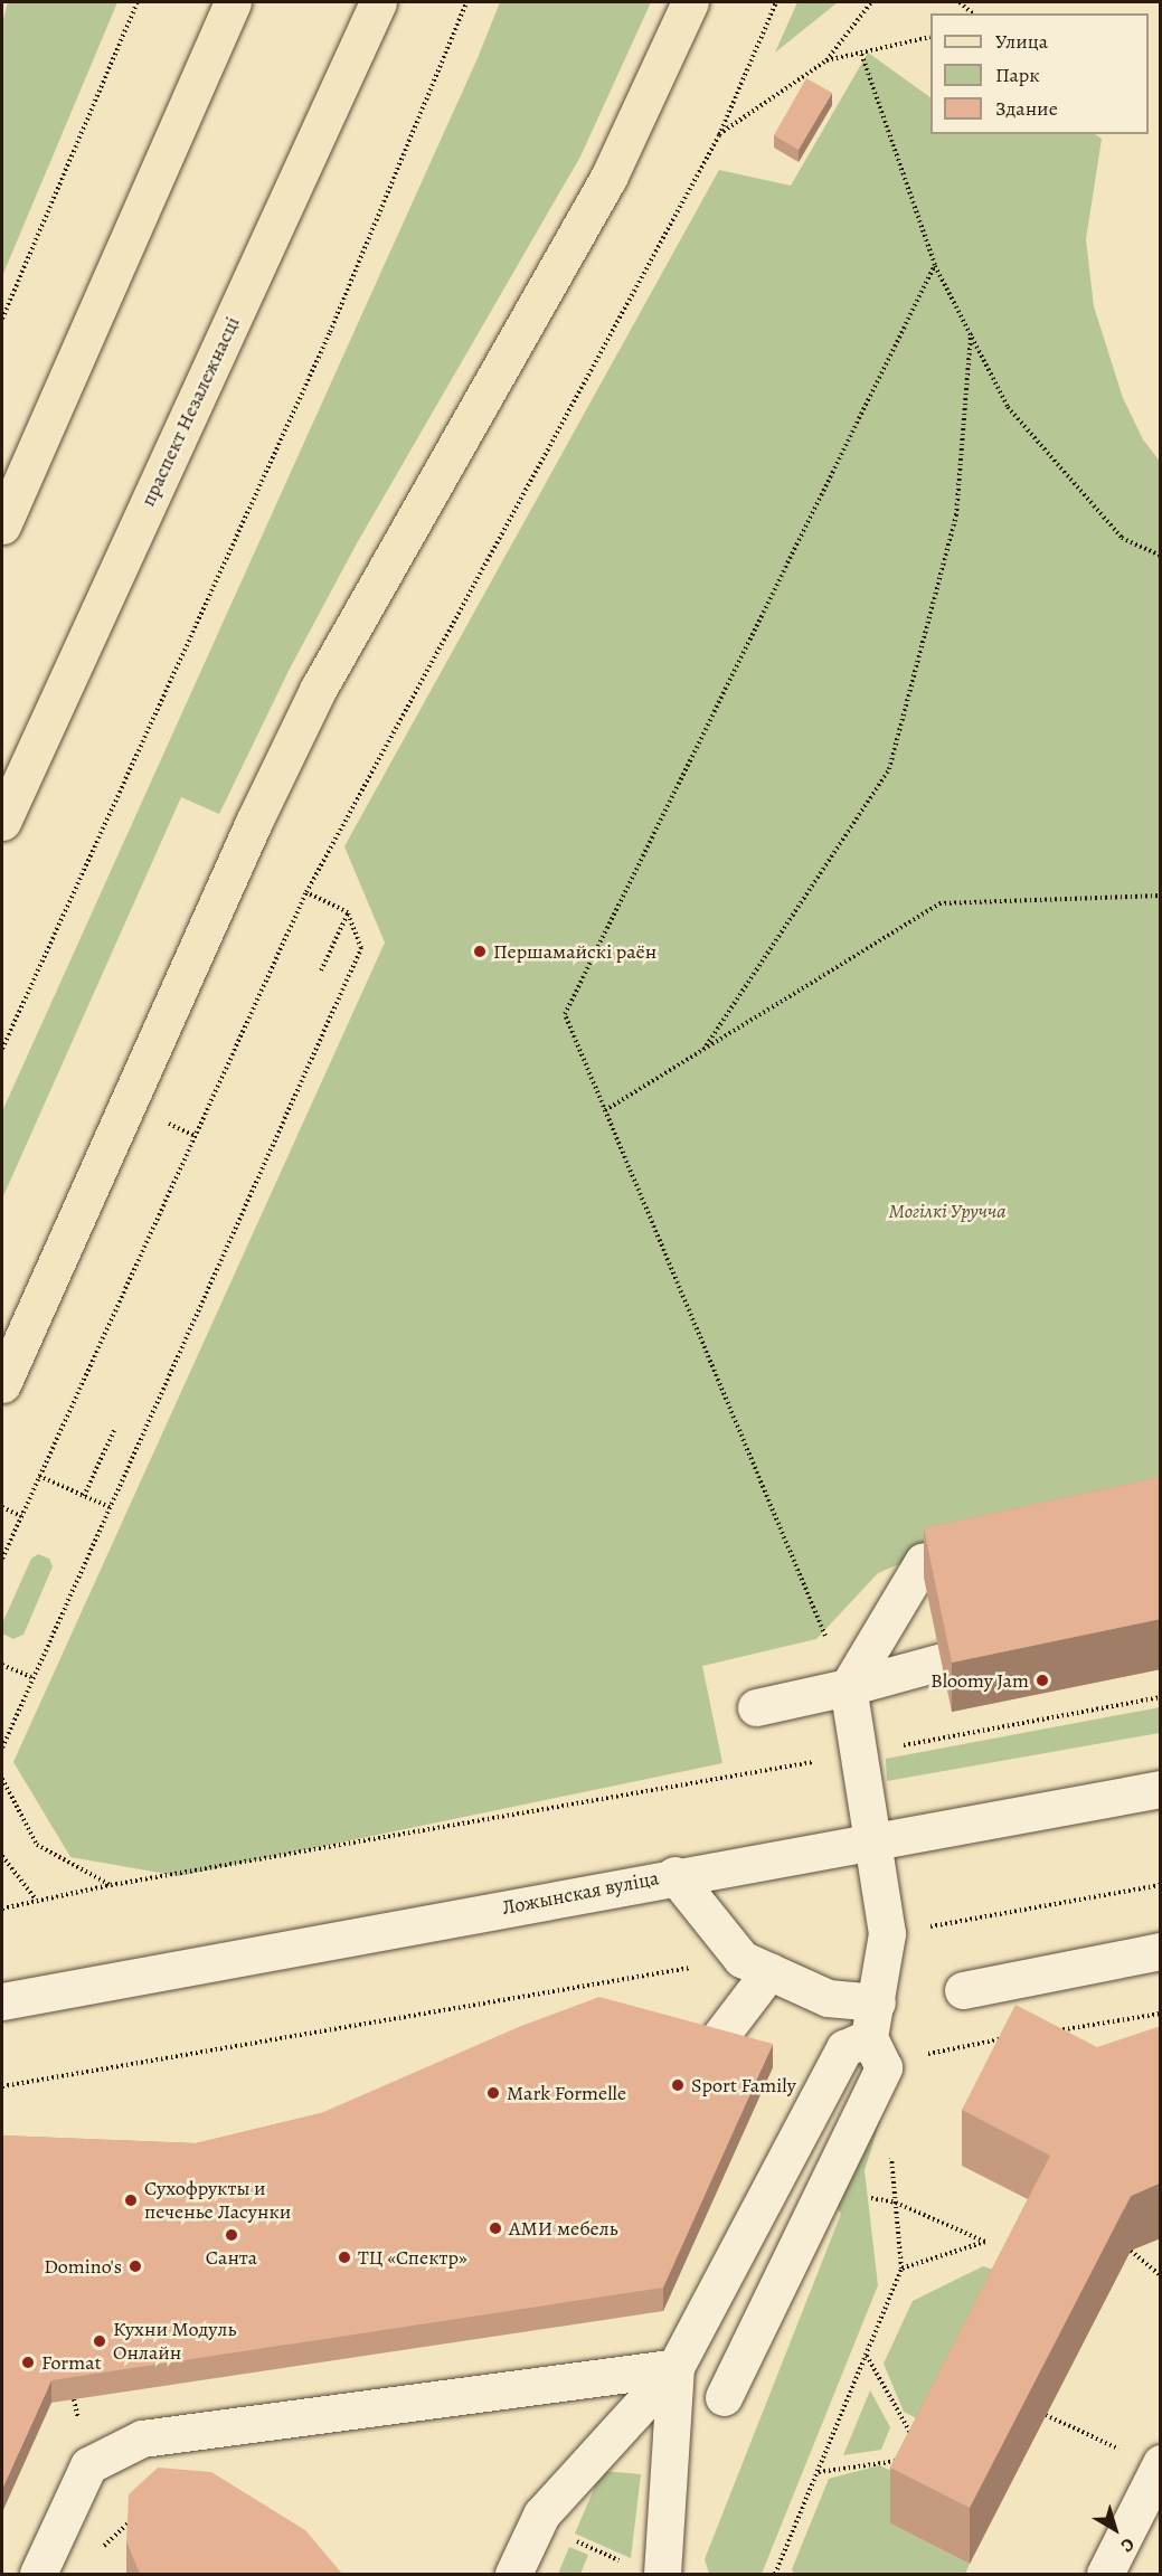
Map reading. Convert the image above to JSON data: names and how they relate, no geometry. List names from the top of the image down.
{
  "streets": {
    "main road": ["праспект Незалежнасці"],
    "street": ["Ложынская вуліца"]
  },
  "parks": ["Могілкі Уручча"],
  "places": [
    "Першамайскі раён",
    "Bloomy Jam",
    "Sport Family",
    "Mark Formelle",
    "Сухофрукты и печенье Ласунки",
    "АМИ мебель",
    "Санта",
    "ТЦ «Спектр»",
    "Domino's",
    "Кухни Модуль Онлайн",
    "Format"
  ],
  "legend": ["Улица", "Парк", "Здание"],
  "north": "bottom right"
}
